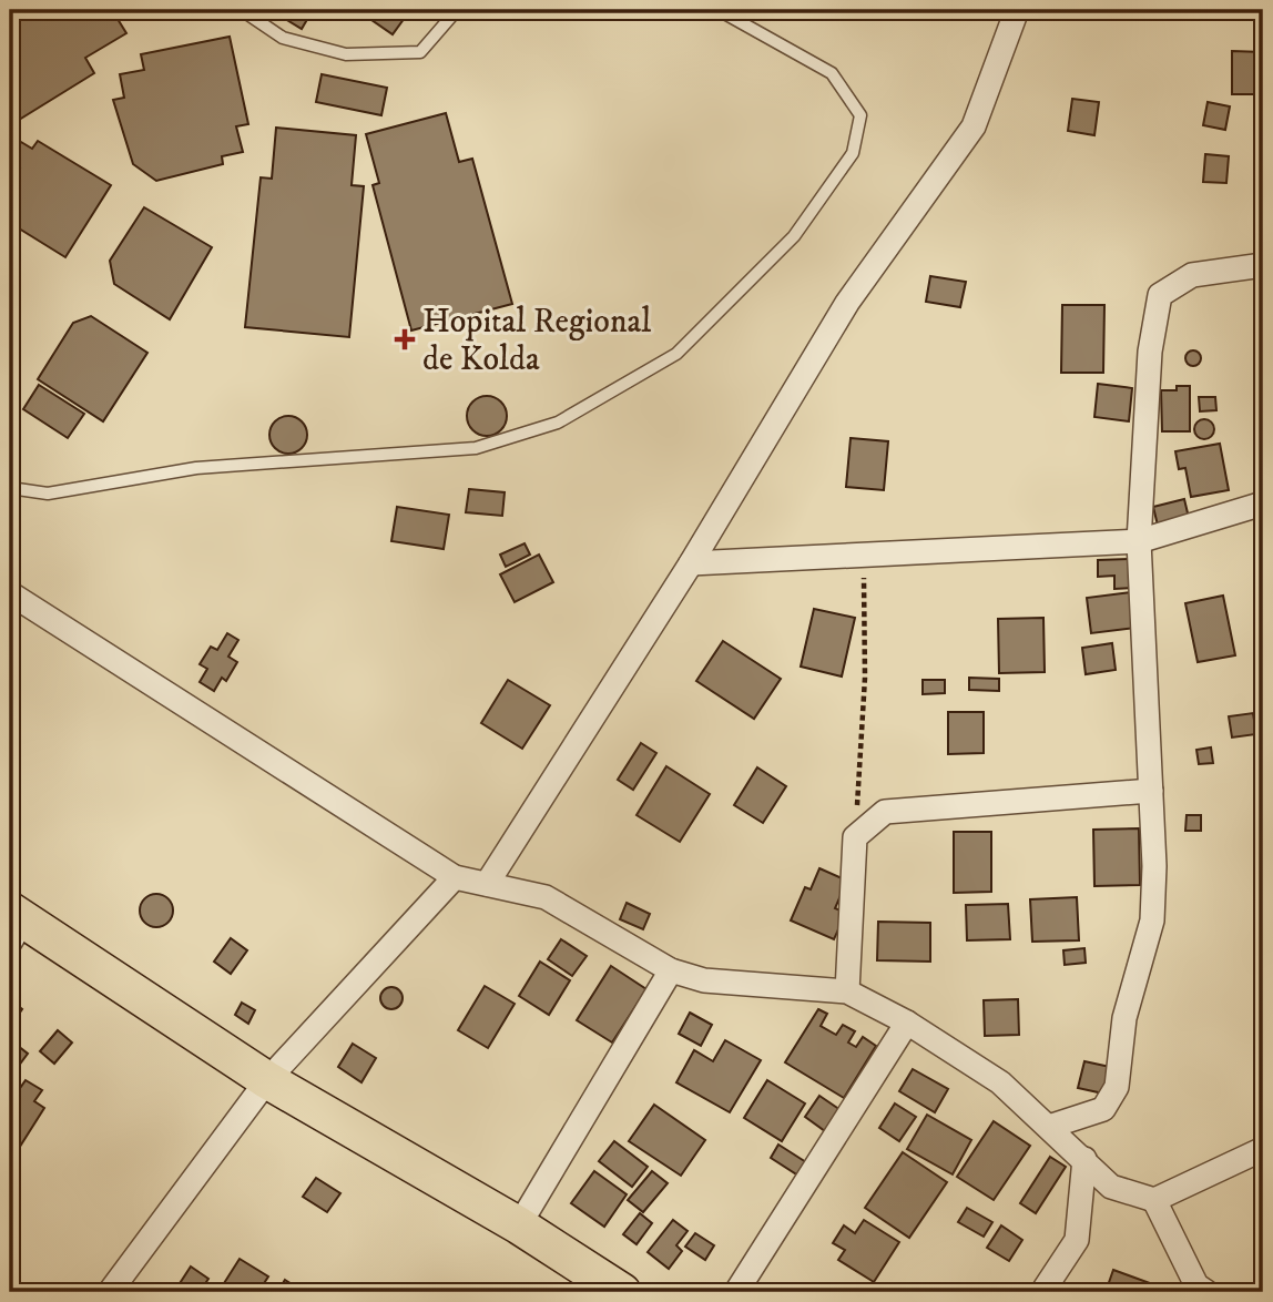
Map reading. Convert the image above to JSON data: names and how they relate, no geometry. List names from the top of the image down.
{
  "places": {
    "health": ["Hopital Regional de Kolda"]
  }
}
